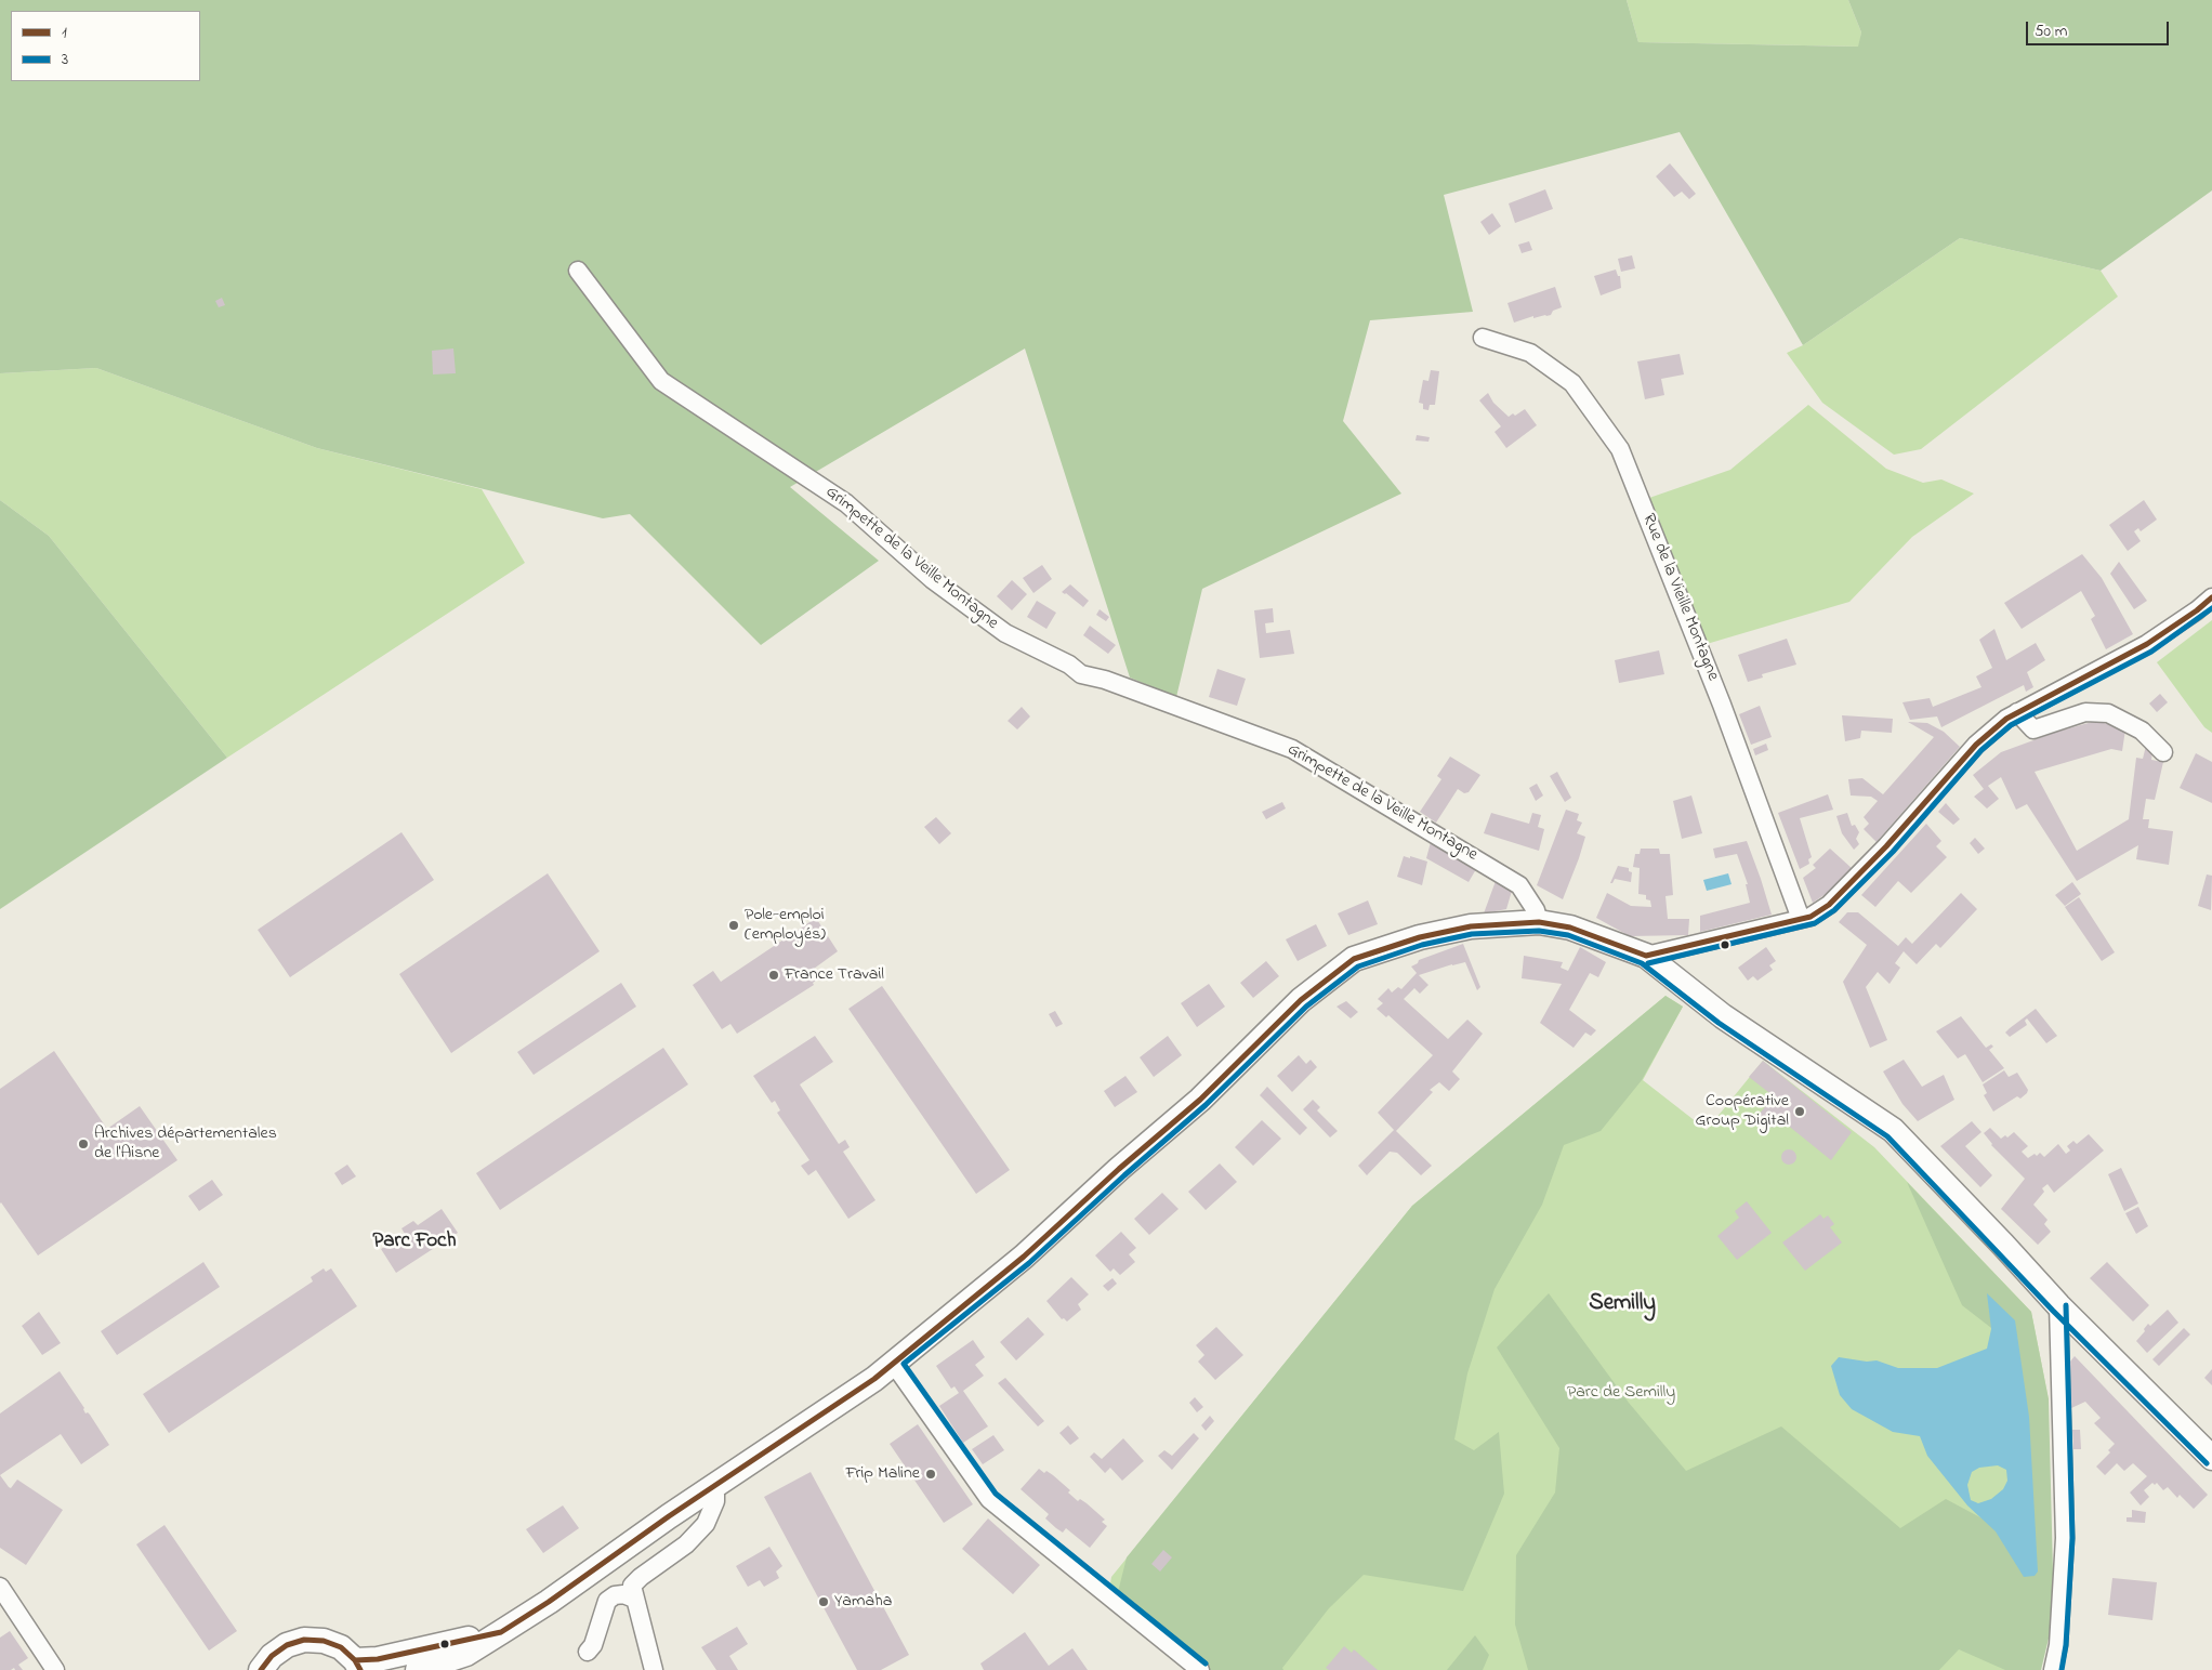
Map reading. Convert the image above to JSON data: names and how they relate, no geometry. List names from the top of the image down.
{
  "streets": {
    "street": ["Grimpette de la Veille Montagne", "Rue de la Vieille Montagne"]
  },
  "districts": ["Parc Foch", "Semilly"],
  "parks": ["Parc de Semilly"],
  "places": [
    "Pole-emploi (employés)",
    "France Travail",
    "Coopérative Group Digital",
    "Archives départementales de l'Aisne",
    "Frip Maline",
    "Yamaha"
  ],
  "lines": ["transit line 1", "transit line 3"],
  "legend": ["1", "3"],
  "scale_bar": "50 m"
}
